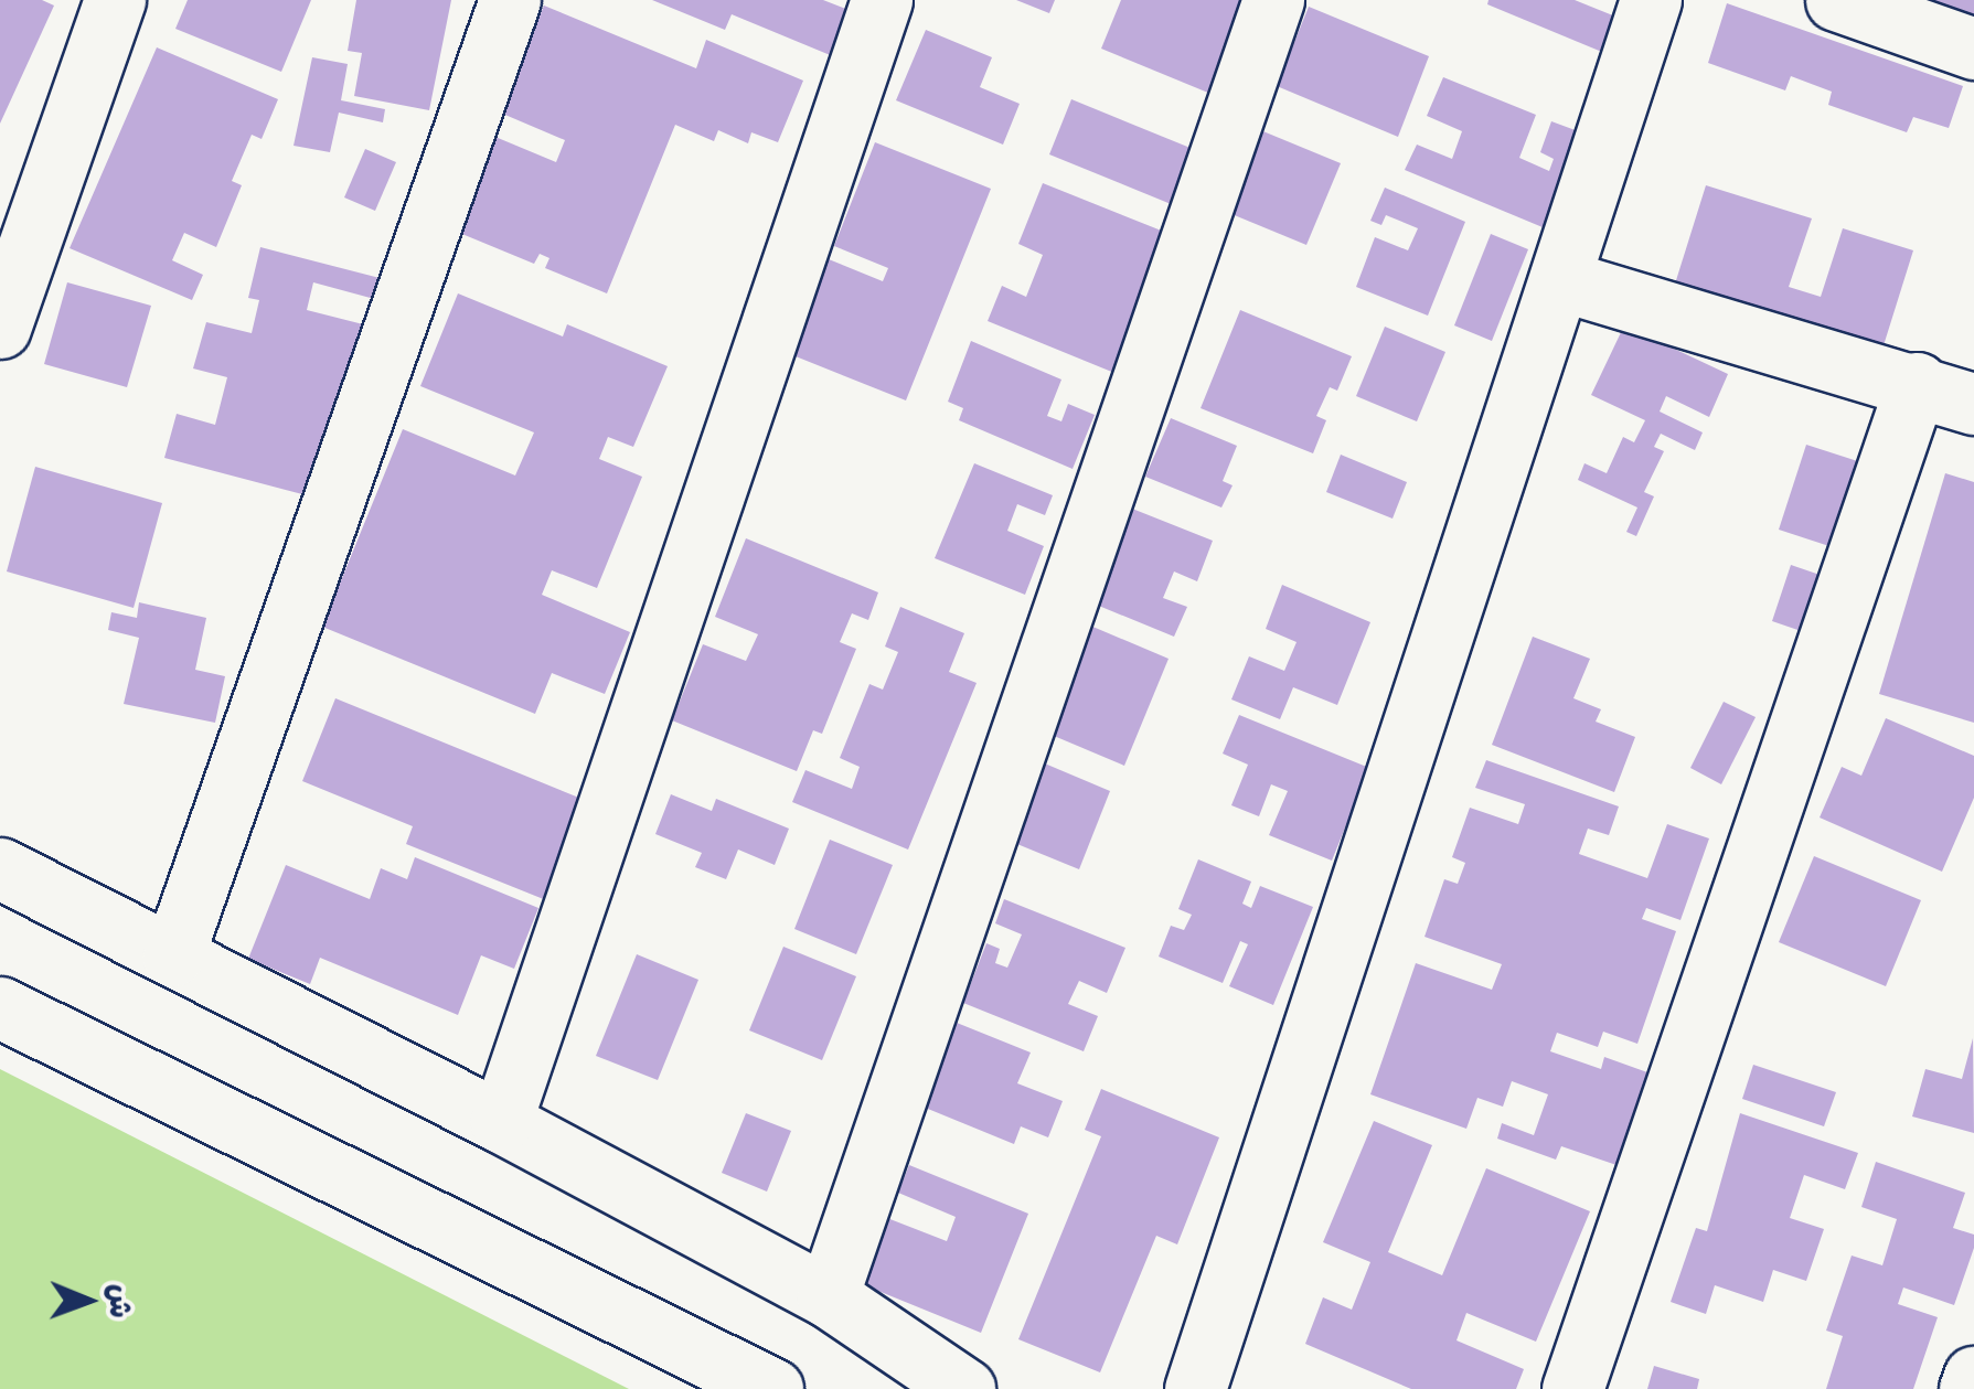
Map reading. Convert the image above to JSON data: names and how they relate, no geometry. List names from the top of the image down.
{
  "north": "right"
}
